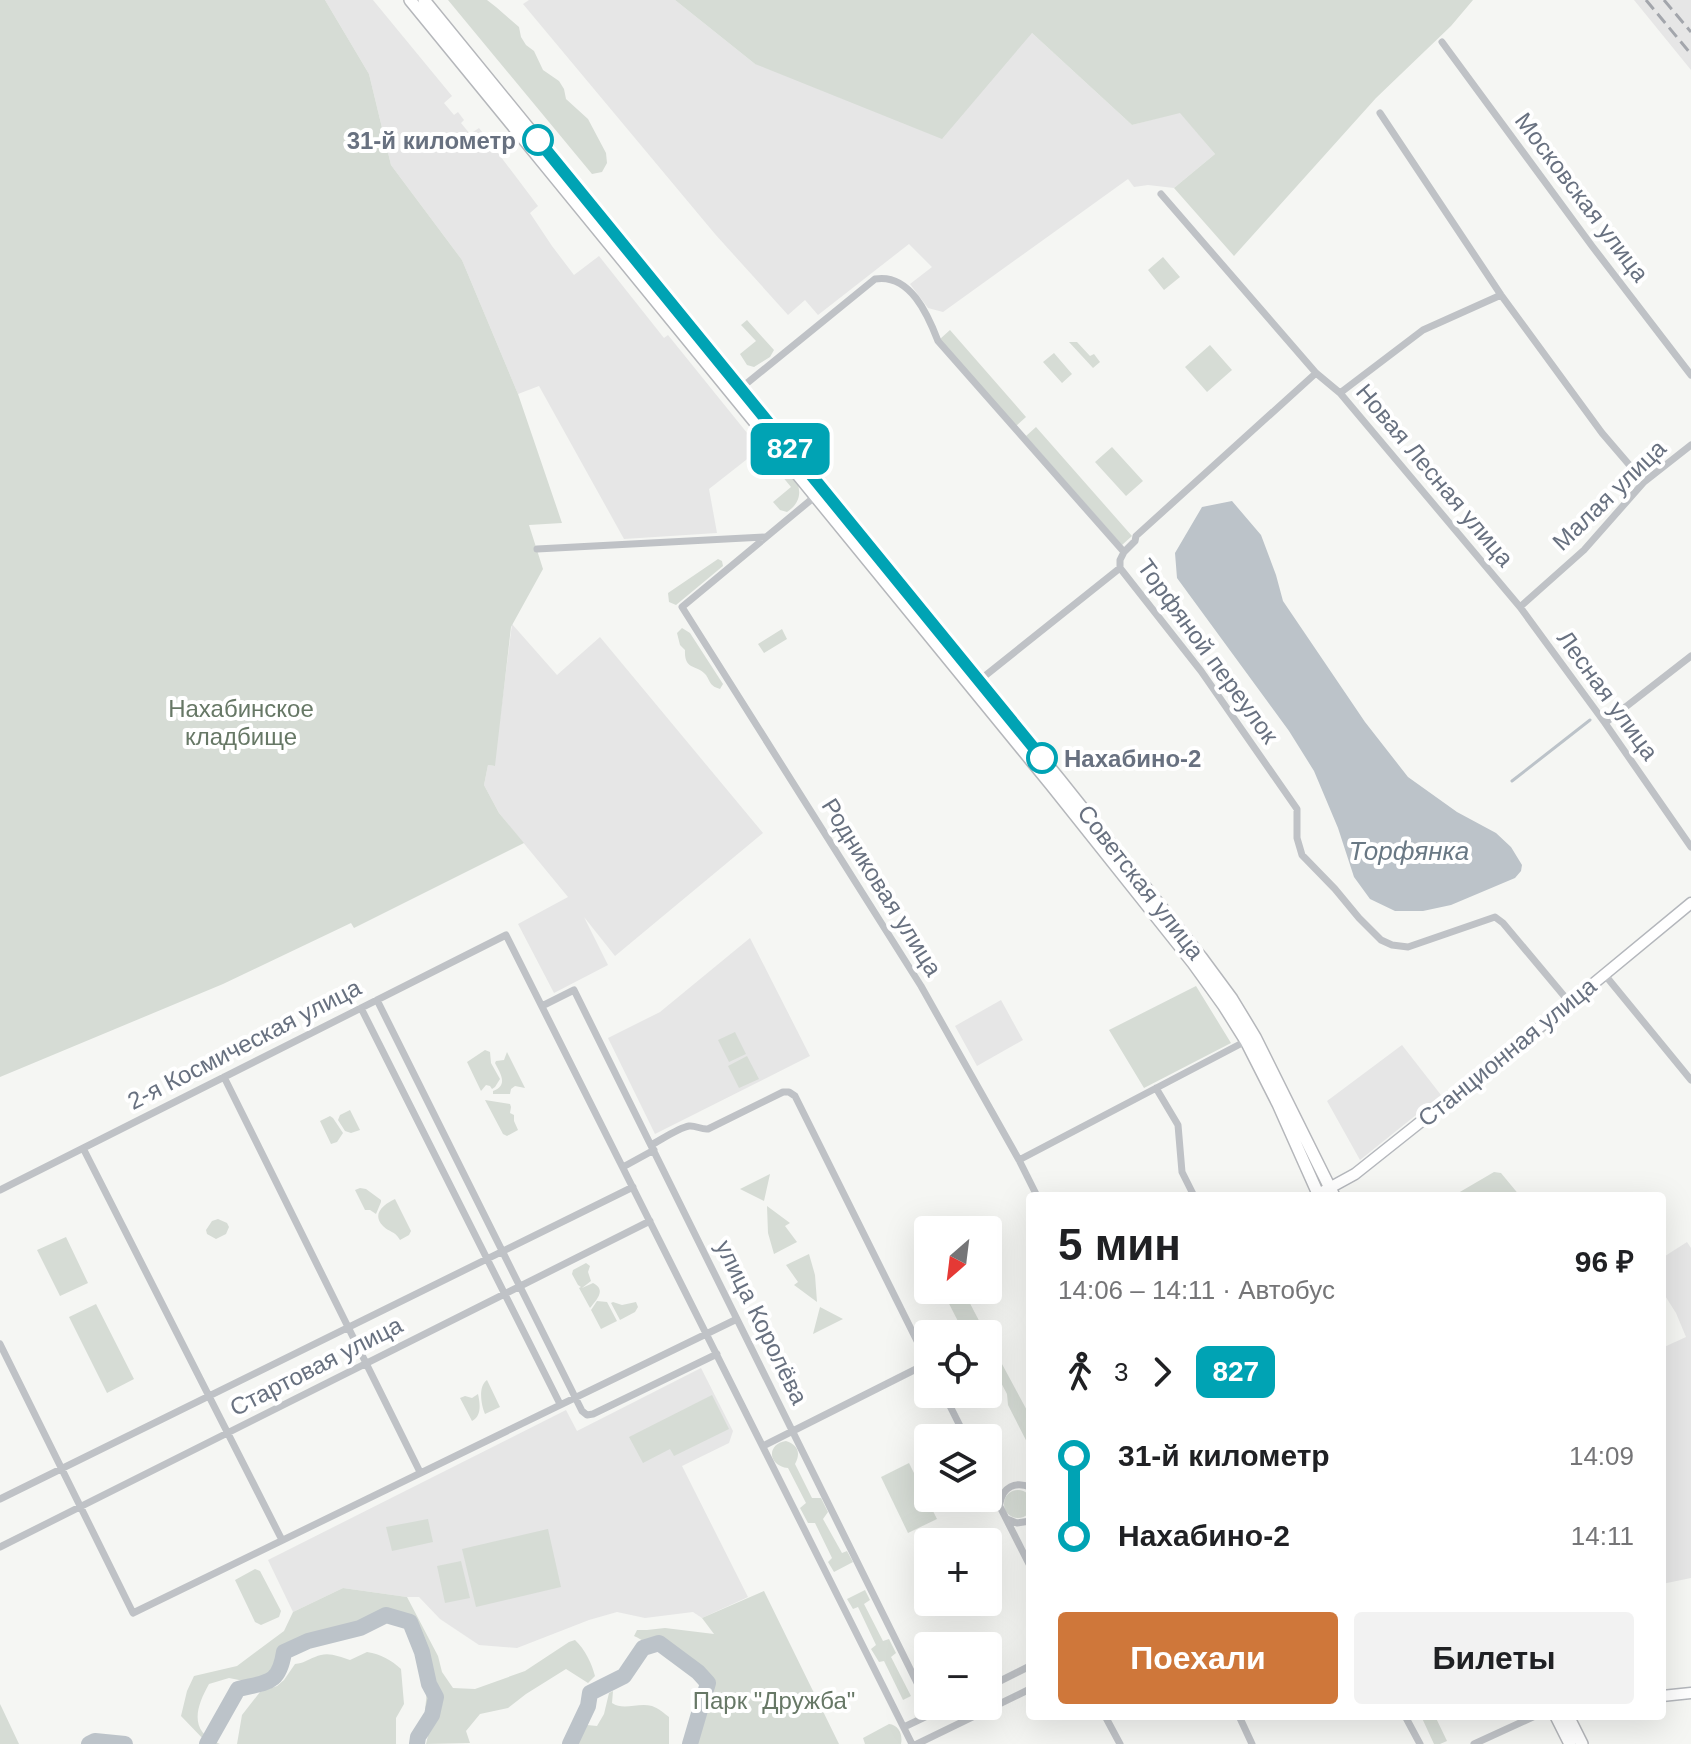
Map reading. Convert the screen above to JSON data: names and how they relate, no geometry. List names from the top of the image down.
{
  "streets": {
    "main road": ["Советская улица", "Станционная улица"],
    "street": [
      "Московская улица",
      "Новая Лесная улица",
      "Малая улица",
      "Торфяной переулок",
      "Лесная улица",
      "Родниковая улица",
      "2-я Космическая улица",
      "улица Королёва",
      "Стартовая улица"
    ]
  },
  "crossings": [
    ["Новая Лесная улица", "Малая улица"],
    ["Новая Лесная улица", "Лесная улица"],
    ["Малая улица", "Лесная улица"],
    ["Торфяной переулок", "Советская улица"],
    ["Торфяной переулок", "Станционная улица"],
    ["Советская улица", "Станционная улица"],
    ["2-я Космическая улица", "улица Королёва"]
  ],
  "water": ["Торфянка"],
  "parks": ["Нахабинское кладбище", "Парк \"Дружба\""],
  "places": ["31-й километр", "Нахабино-2"],
  "lines": ["bus line 827"],
  "north": "bottom left",
  "page": {
    "on_map": "827",
    "heading": ["5 мин", "14:06 – 14:11 · Автобус", "96 ₽"],
    "map_buttons": ["+", "−"],
    "legs": ["3", "827"],
    "list": [
      {
        "name": "31-й километр",
        "value": "14:09"
      },
      {
        "name": "Нахабино-2",
        "value": "14:11"
      }
    ],
    "buttons": ["Поехали", "Билеты"]
  }
}
